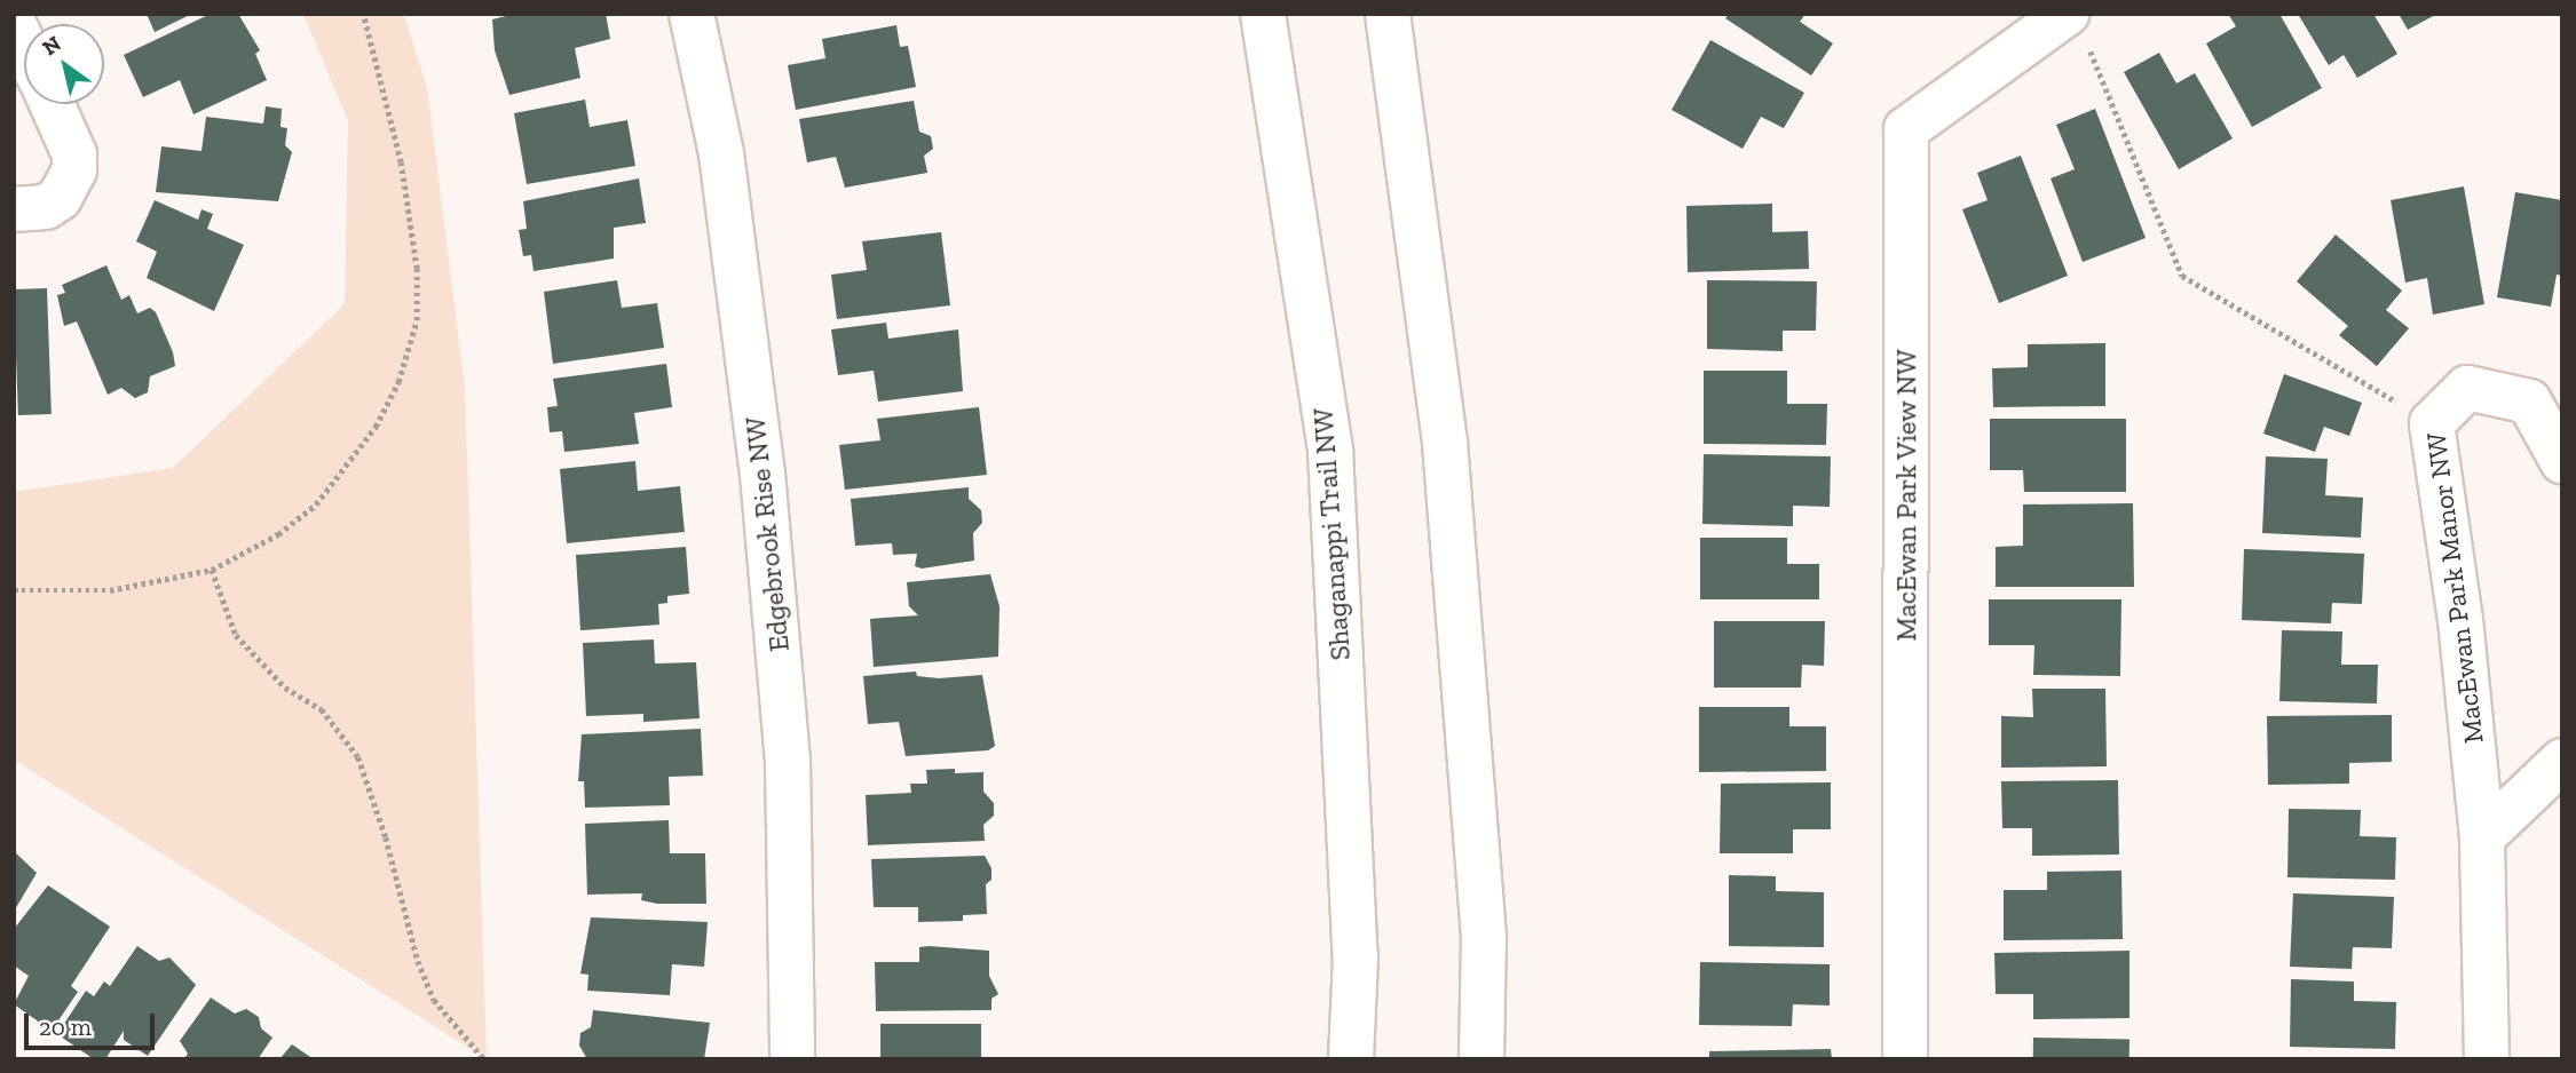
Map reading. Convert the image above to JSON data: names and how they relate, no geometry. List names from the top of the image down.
{
  "streets": {
    "street": [
      "MacEwan Park View NW",
      "Edgebrook Rise NW",
      "Shaganappi Trail NW",
      "MacEwan Park Manor NW"
    ]
  },
  "scale_bar": "20 m",
  "north": "top left"
}
